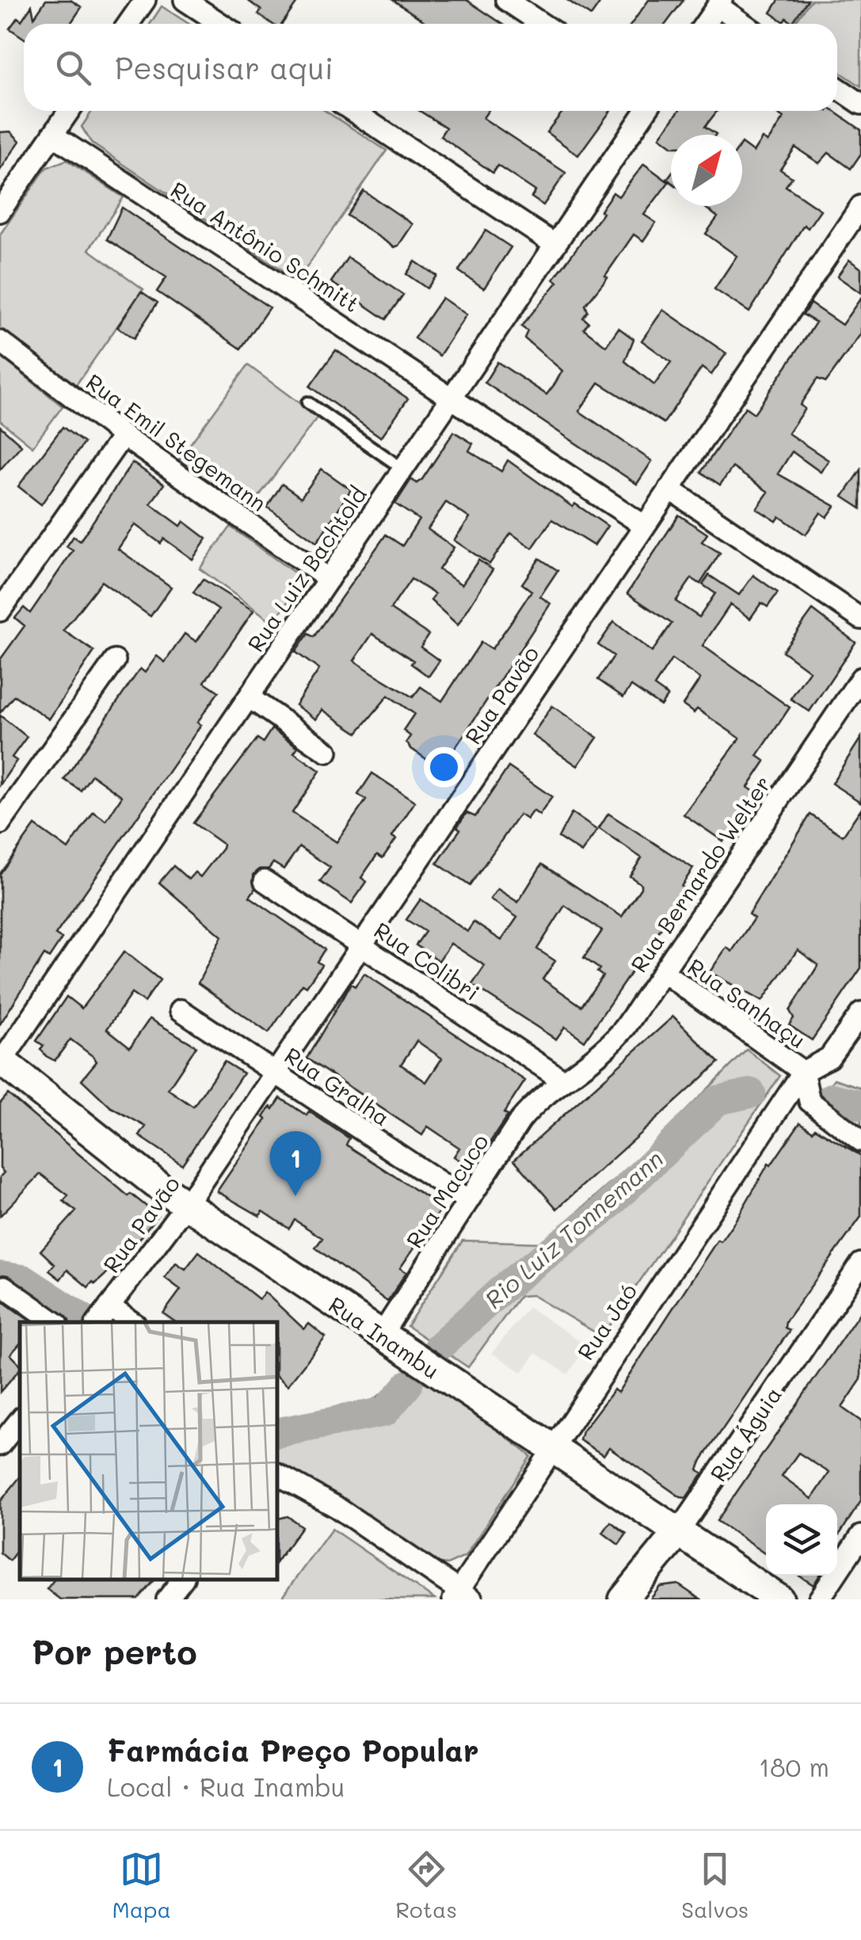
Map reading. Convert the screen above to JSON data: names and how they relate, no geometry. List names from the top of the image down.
{
  "streets": {
    "main road": ["Rua Inambu", "Rua Águia"],
    "street": [
      "Rua Antônio Schmitt",
      "Rua Emil Stegemann",
      "Rua Luiz Bachtold",
      "Rua Pavão",
      "Rua Bernardo Welter",
      "Rua Colibri",
      "Rua Sanhaçu",
      "Rua Gralha",
      "Rua Macuco",
      "Rua Jaó"
    ]
  },
  "crossings": [
    ["Rua Antônio Schmitt", "Rua Luiz Bachtold"],
    ["Rua Antônio Schmitt", "Rua Pavão"],
    ["Rua Emil Stegemann", "Rua Luiz Bachtold"],
    ["Rua Luiz Bachtold", "Rua Inambu"],
    ["Rua Pavão", "Rua Colibri"],
    ["Rua Pavão", "Rua Gralha"],
    ["Rua Pavão", "Rua Inambu"],
    ["Rua Bernardo Welter", "Rua Colibri"],
    ["Rua Bernardo Welter", "Rua Sanhaçu"],
    ["Rua Bernardo Welter", "Rua Macuco"],
    ["Rua Colibri", "Rua Macuco"],
    ["Rua Sanhaçu", "Rua Jaó"],
    ["Rua Gralha", "Rua Macuco"],
    ["Rua Macuco", "Rua Inambu"],
    ["Rua Jaó", "Rua Inambu"],
    ["Rua Inambu", "Rua Águia"]
  ],
  "water": ["Rio Luiz Tonnemann"],
  "north": "top right",
  "page": {
    "search": "Pesquisar aqui",
    "pins": "1",
    "heading": "Por perto",
    "list": [
      {
        "mark": "1",
        "name": "Farmácia Preço Popular",
        "note": "Local · Rua Inambu",
        "value": "180 m"
      }
    ],
    "nav": ["Mapa", "Rotas", "Salvos"]
  }
}
